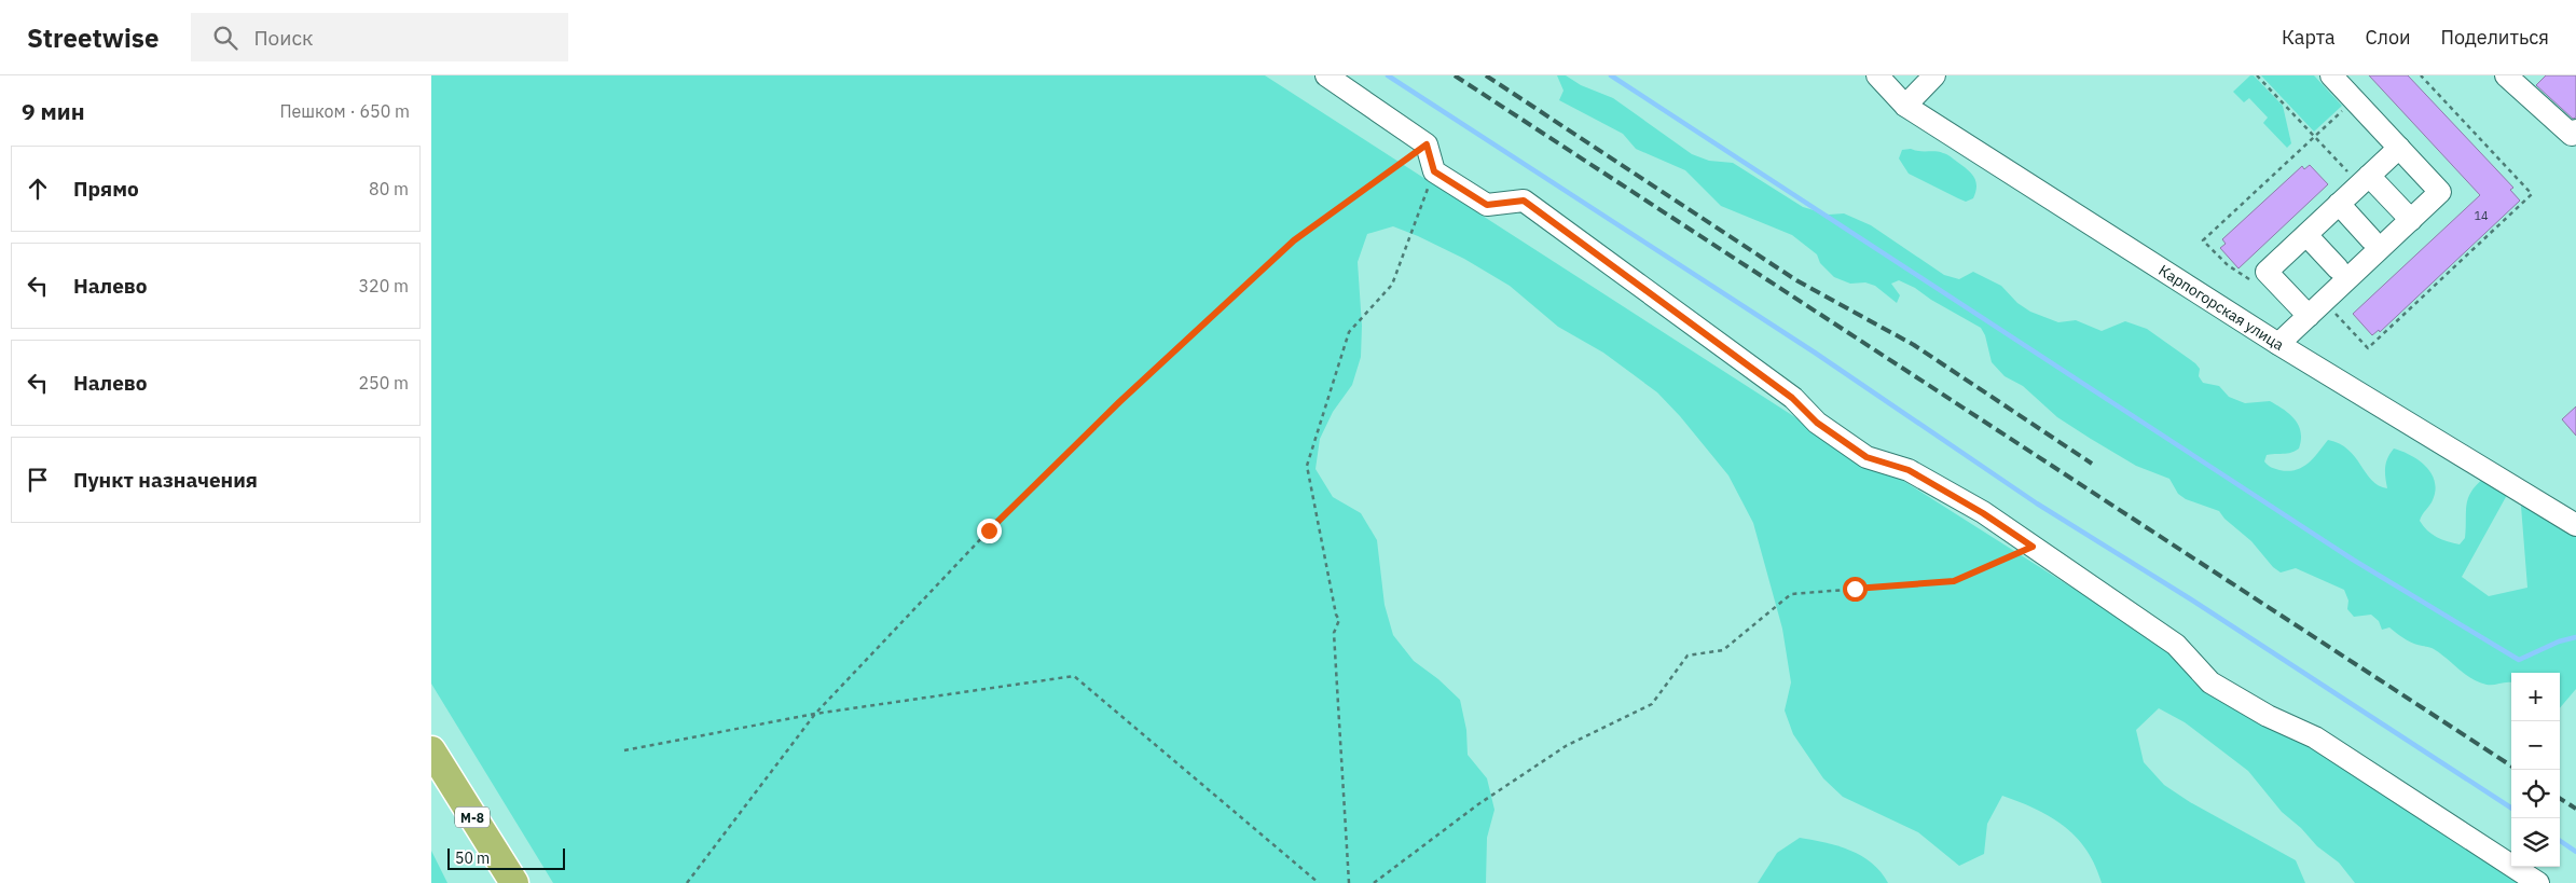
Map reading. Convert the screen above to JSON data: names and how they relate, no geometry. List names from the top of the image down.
{
  "streets": {
    "main road": ["М-8"],
    "street": ["Карпогорская улица"]
  },
  "house_numbers": ["14"],
  "scale_bar": "50 m",
  "page": {
    "header": "Streetwise",
    "search": "Поиск",
    "nav": ["Карта", "Слои", "Поделиться"],
    "heading": ["9 мин", "Пешком · 650 m"],
    "list": [
      ["Прямо", "80 m"],
      ["Налево", "320 m"],
      ["Налево", "250 m"],
      "Пункт назначения"
    ],
    "map_buttons": ["+", "−"],
    "scale": "50 m"
  }
}
